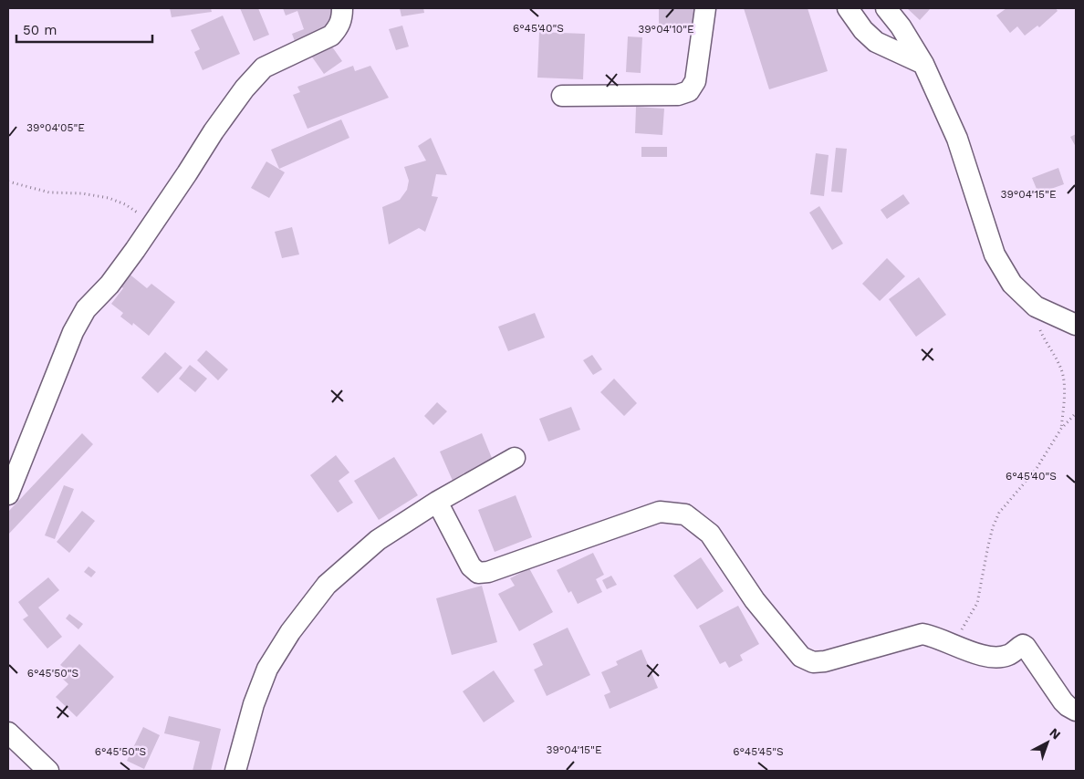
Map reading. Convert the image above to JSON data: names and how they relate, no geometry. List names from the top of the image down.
{
  "scale_bar": "50 m",
  "north": "top right",
  "coordinates": [
    "6°45'40\"S",
    "39°04'10\"E",
    "39°04'05\"E",
    "39°04'15\"E",
    "6°45'50\"S",
    "6°45'45\"S"
  ]
}
